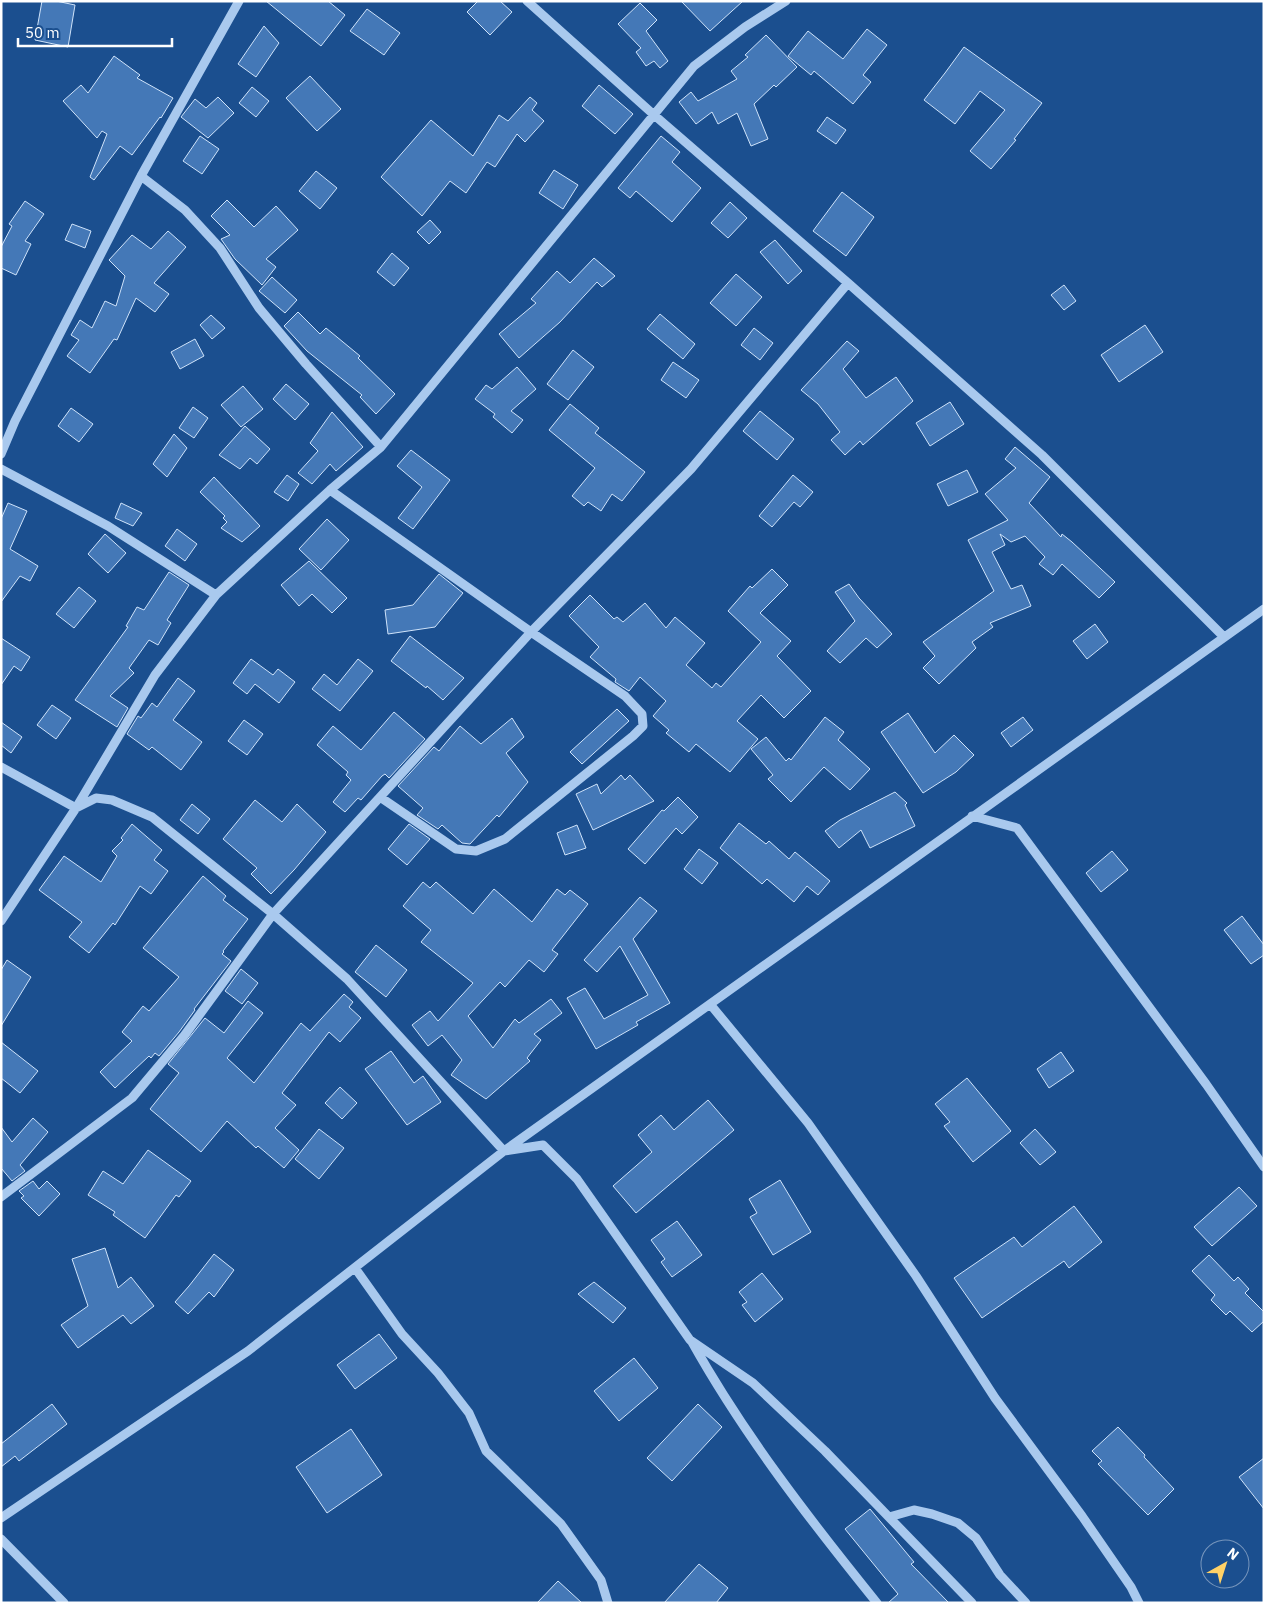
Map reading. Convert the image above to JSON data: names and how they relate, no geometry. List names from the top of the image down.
{
  "scale_bar": "50 m",
  "north": "top right"
}
